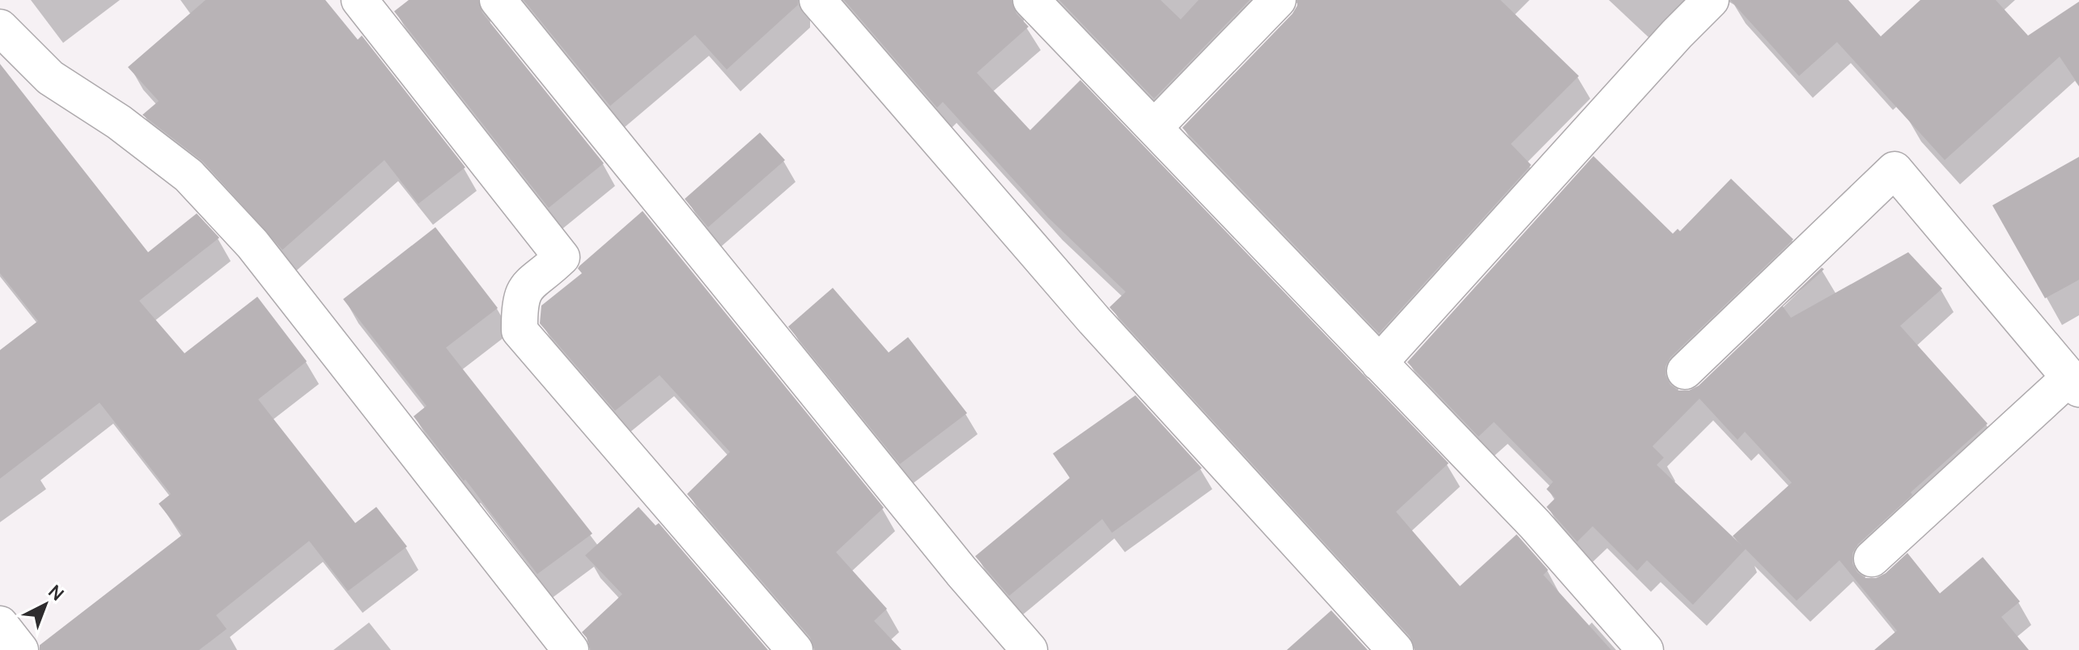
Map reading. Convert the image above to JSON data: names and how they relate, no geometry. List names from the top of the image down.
{
  "north": "top right"
}
